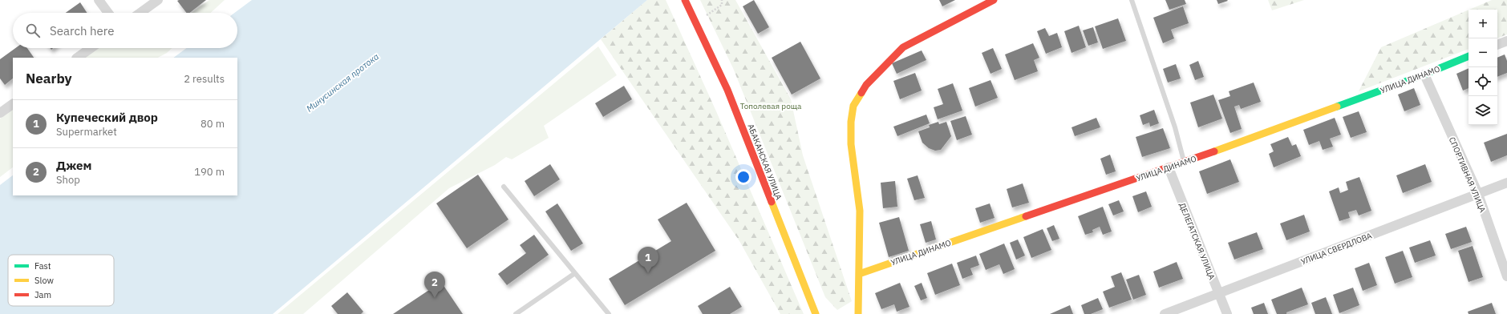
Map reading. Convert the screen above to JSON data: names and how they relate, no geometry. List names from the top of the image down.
{
  "streets": {
    "street": [
      "УЛИЦА ДИНАМО",
      "АБАКАНСКАЯ УЛИЦА",
      "СПОРТИВНАЯ УЛИЦА",
      "ДЕЛЕГАТСКАЯ УЛИЦА",
      "УЛИЦА СВЕРДЛОВА"
    ]
  },
  "crossings": [
    ["УЛИЦА ДИНАМО", "СПОРТИВНАЯ УЛИЦА"],
    ["УЛИЦА ДИНАМО", "ДЕЛЕГАТСКАЯ УЛИЦА"],
    ["СПОРТИВНАЯ УЛИЦА", "УЛИЦА СВЕРДЛОВА"],
    ["ДЕЛЕГАТСКАЯ УЛИЦА", "УЛИЦА СВЕРДЛОВА"]
  ],
  "water": ["Минусинская протока"],
  "parks": ["Тополевая роща"],
  "legend": ["Fast", "Slow", "Jam"],
  "page": {
    "map_buttons": ["+", "−"],
    "search": "Search here",
    "heading": ["Nearby", "2 results"],
    "list": [
      {
        "mark": "1",
        "name": "Купеческий двор",
        "note": "Supermarket",
        "value": "80 m"
      },
      {
        "mark": "2",
        "name": "Джем",
        "note": "Shop",
        "value": "190 m"
      }
    ],
    "pins": ["1", "2"]
  }
}
